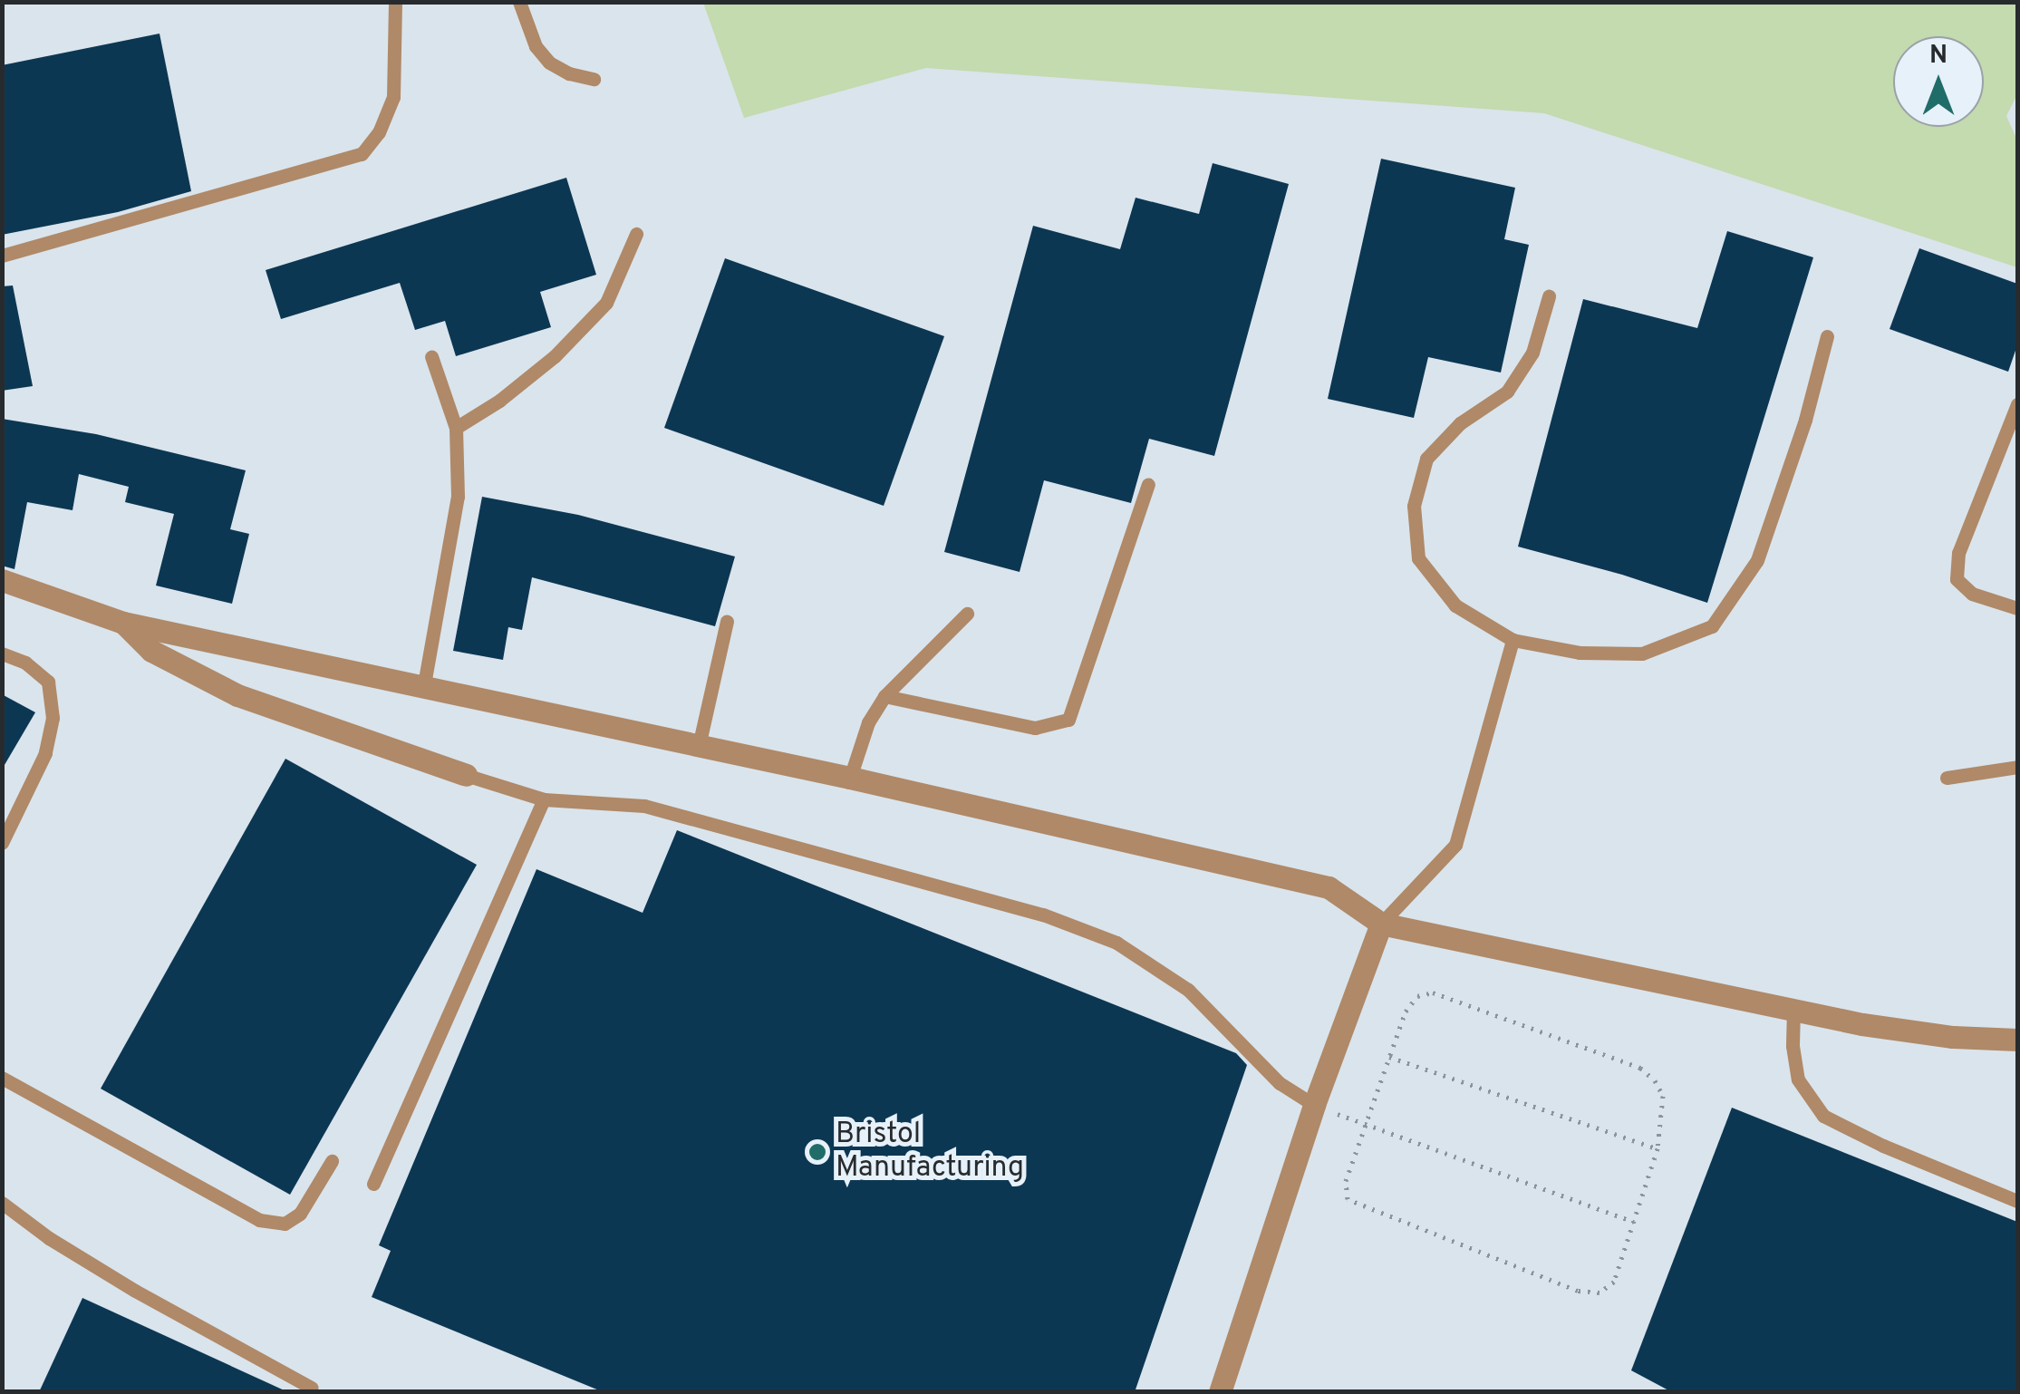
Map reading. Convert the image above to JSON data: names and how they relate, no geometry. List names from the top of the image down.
{
  "places": ["Bristol Manufacturing"],
  "north": "top"
}
